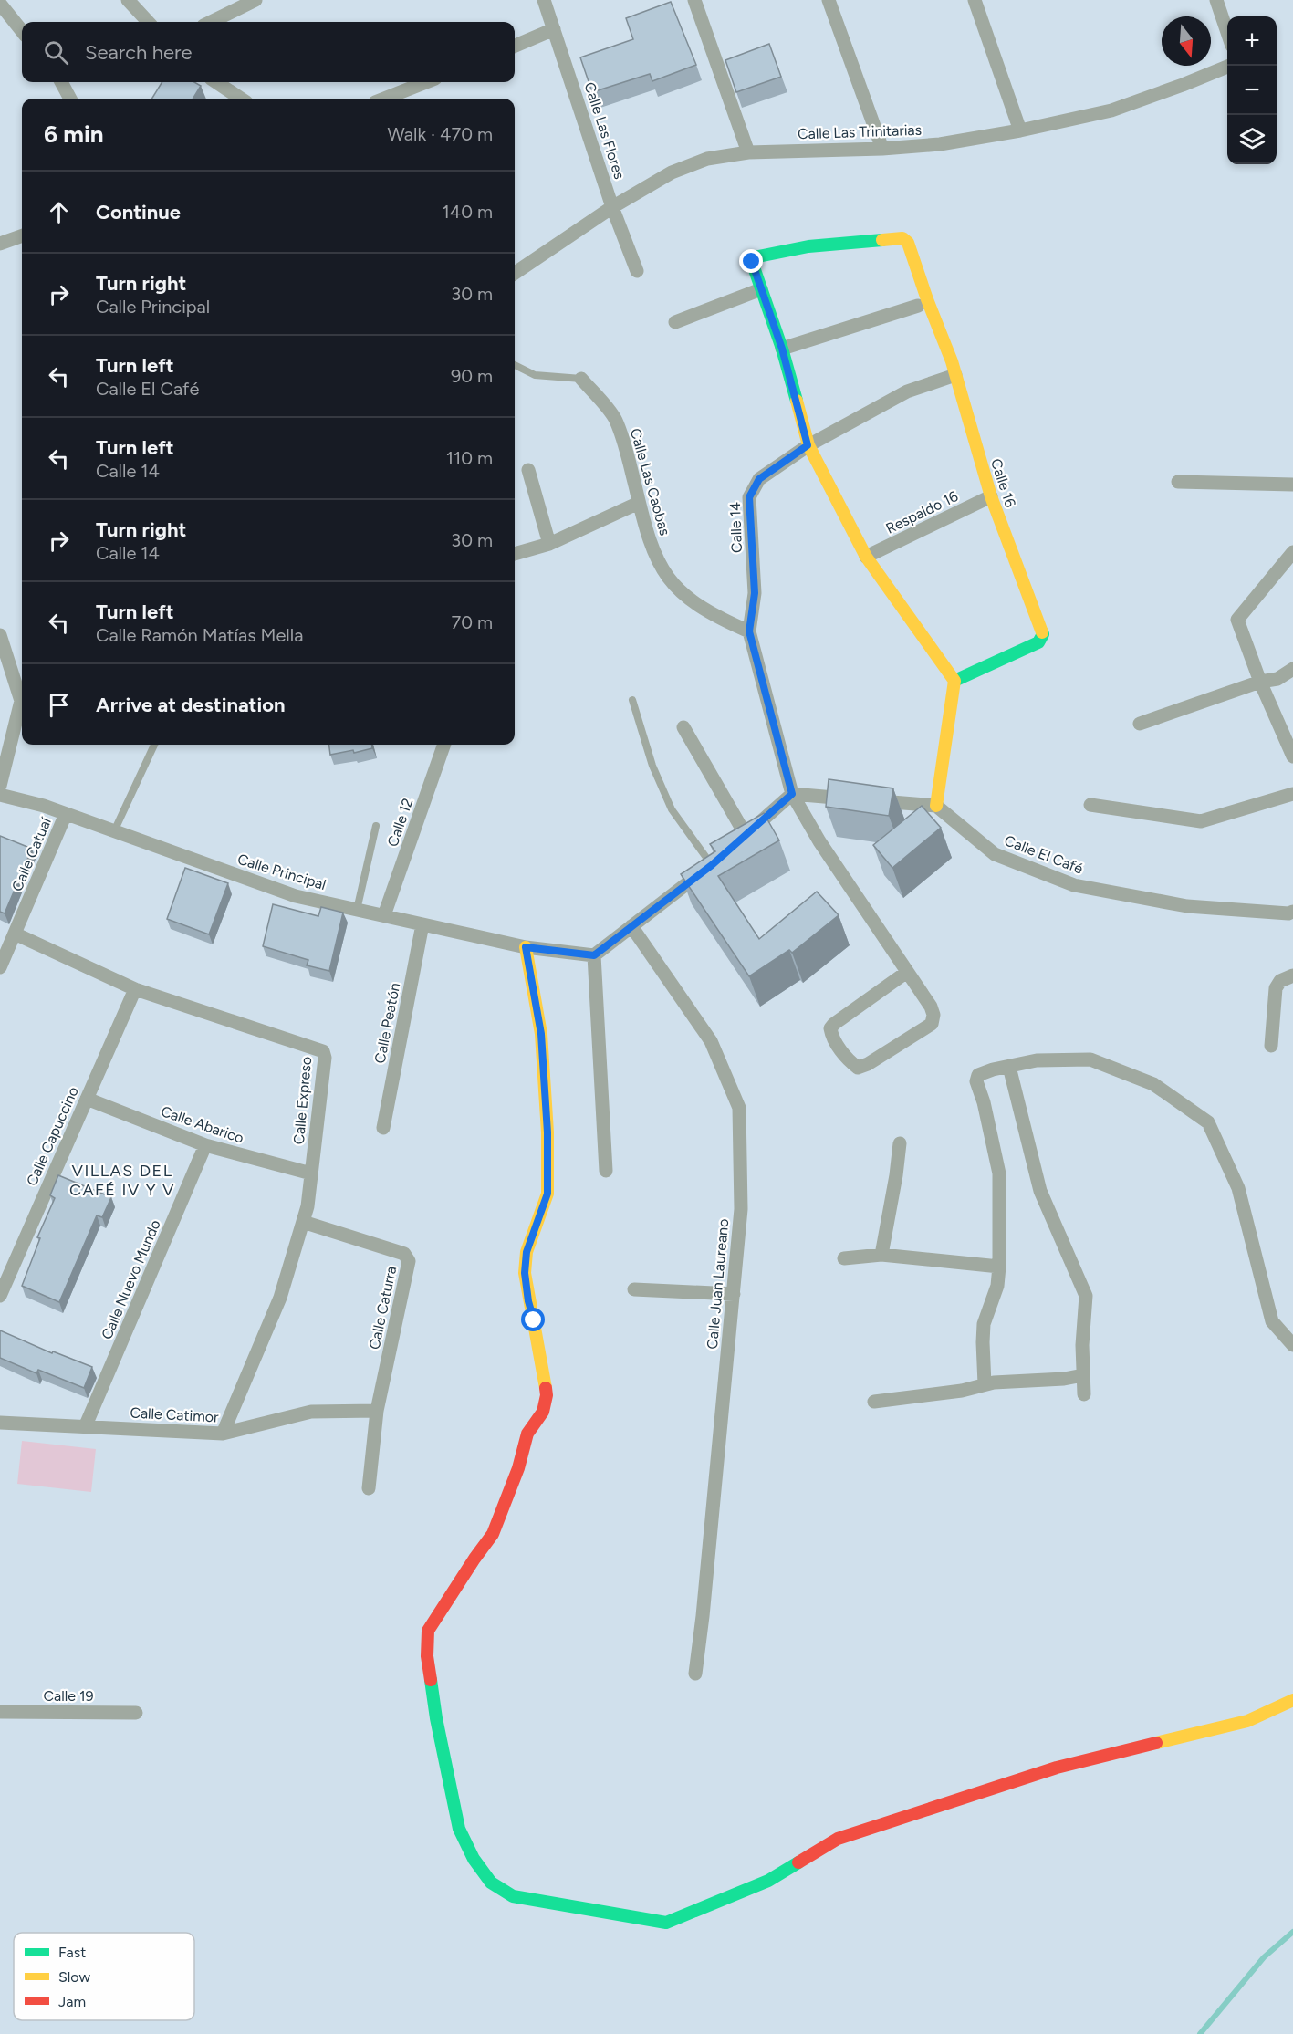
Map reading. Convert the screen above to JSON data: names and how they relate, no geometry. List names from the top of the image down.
{
  "streets": {
    "street": [
      "Calle Las Flores",
      "Calle Las Trinitarias",
      "Calle Las Caobas",
      "Calle 16",
      "Respaldo 16",
      "Calle 14",
      "Calle 12",
      "Calle Catuaí",
      "Calle El Café",
      "Calle Principal",
      "Calle Peatón",
      "Calle Expreso",
      "Calle Abarico",
      "Calle Capuccino",
      "Calle Nuevo Mundo",
      "Calle Juan Laureano",
      "Calle Caturra",
      "Calle Catimor",
      "Calle 19"
    ]
  },
  "crossings": [
    ["Calle Las Flores", "Calle Las Trinitarias"],
    ["Calle Las Caobas", "Calle 14"],
    ["Calle 16", "Respaldo 16"],
    ["Calle 16", "Calle 14"],
    ["Calle 12", "Calle Principal"],
    ["Calle Catuaí", "Calle Principal"],
    ["Calle Catuaí", "Calle Expreso"],
    ["Calle Principal", "Calle Peatón"],
    ["Calle Expreso", "Calle Abarico"],
    ["Calle Expreso", "Calle Capuccino"],
    ["Calle Expreso", "Calle Caturra"],
    ["Calle Expreso", "Calle Catimor"],
    ["Calle Abarico", "Calle Capuccino"],
    ["Calle Abarico", "Calle Nuevo Mundo"],
    ["Calle Nuevo Mundo", "Calle Catimor"],
    ["Calle Caturra", "Calle Catimor"]
  ],
  "districts": ["VILLAS DEL CAFÉ IV Y V"],
  "legend": ["Fast", "Slow", "Jam"],
  "north": "bottom",
  "page": {
    "map_buttons": ["+", "−"],
    "search": "Search here",
    "heading": ["6 min", "Walk · 470 m"],
    "list": [
      ["Continue", "140 m"],
      ["Turn right", "Calle Principal", "30 m"],
      ["Turn left", "Calle El Café", "90 m"],
      ["Turn left", "Calle 14", "110 m"],
      ["Turn right", "Calle 14", "30 m"],
      ["Turn left", "Calle Ramón Matías Mella", "70 m"],
      "Arrive at destination"
    ]
  }
}
